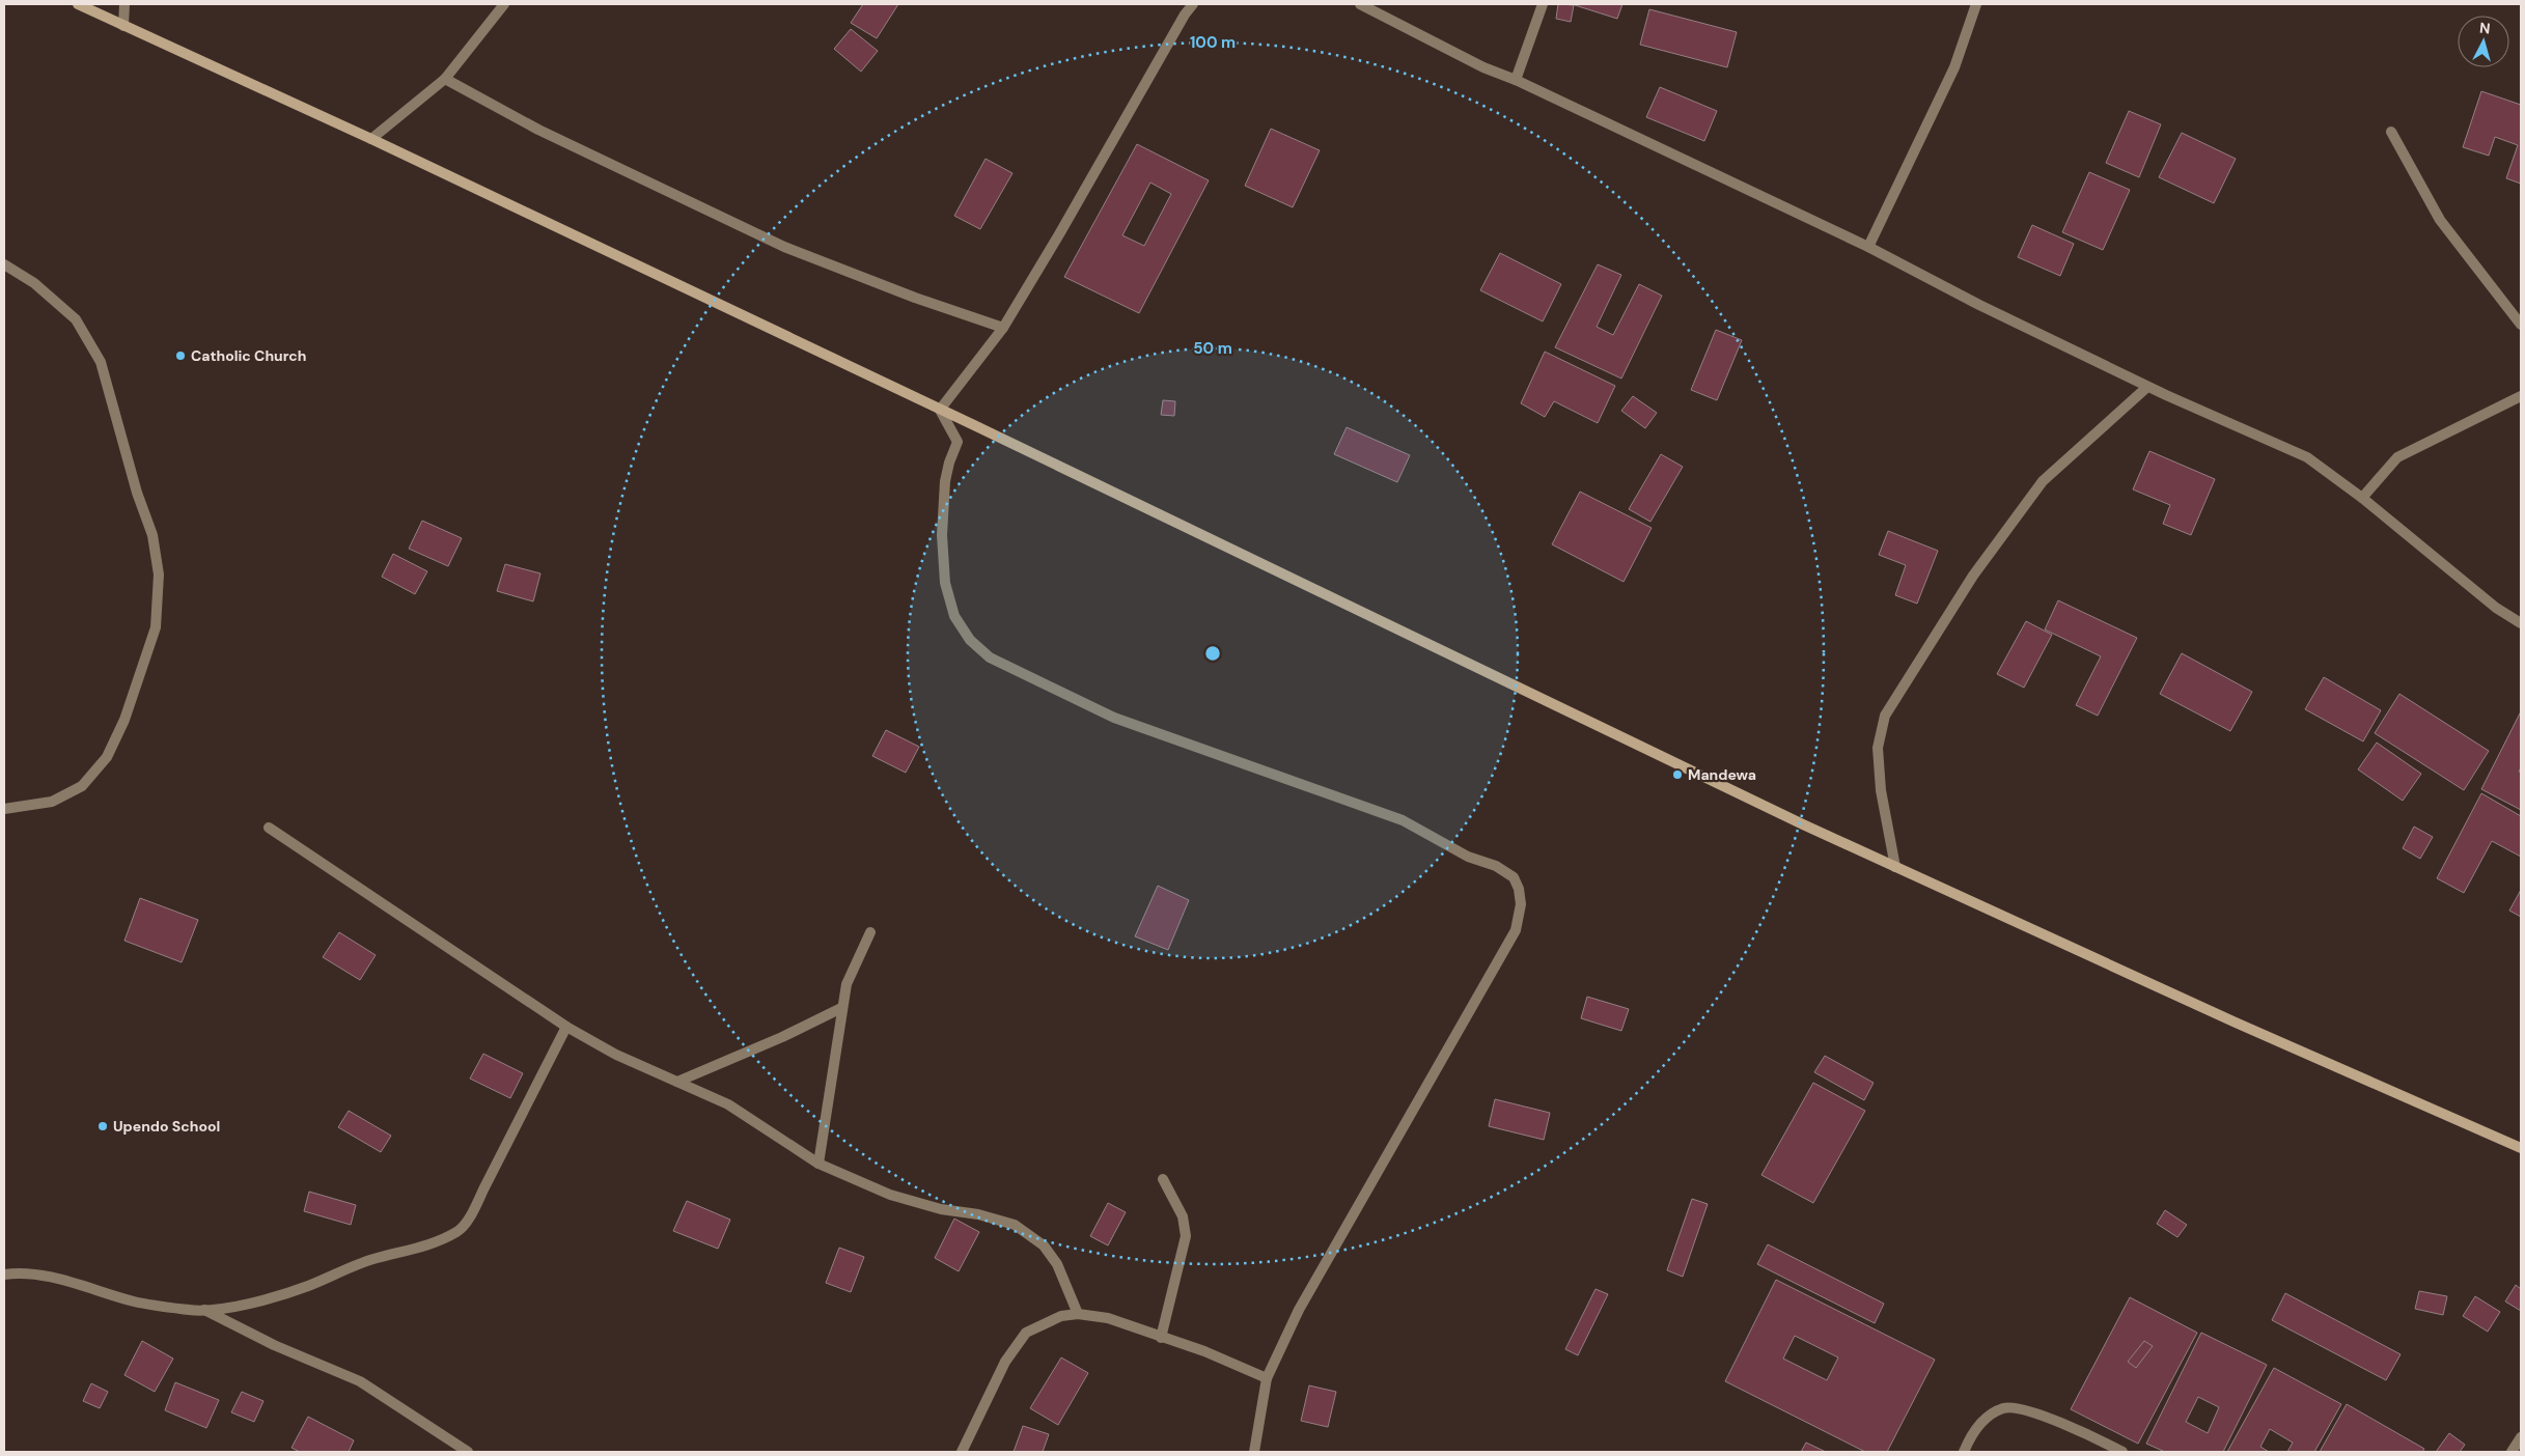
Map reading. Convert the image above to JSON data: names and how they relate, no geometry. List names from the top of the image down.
{
  "places": ["Catholic Church", "Mandewa", "Upendo School"],
  "north": "top",
  "rings": ["100 m", "50 m"]
}
